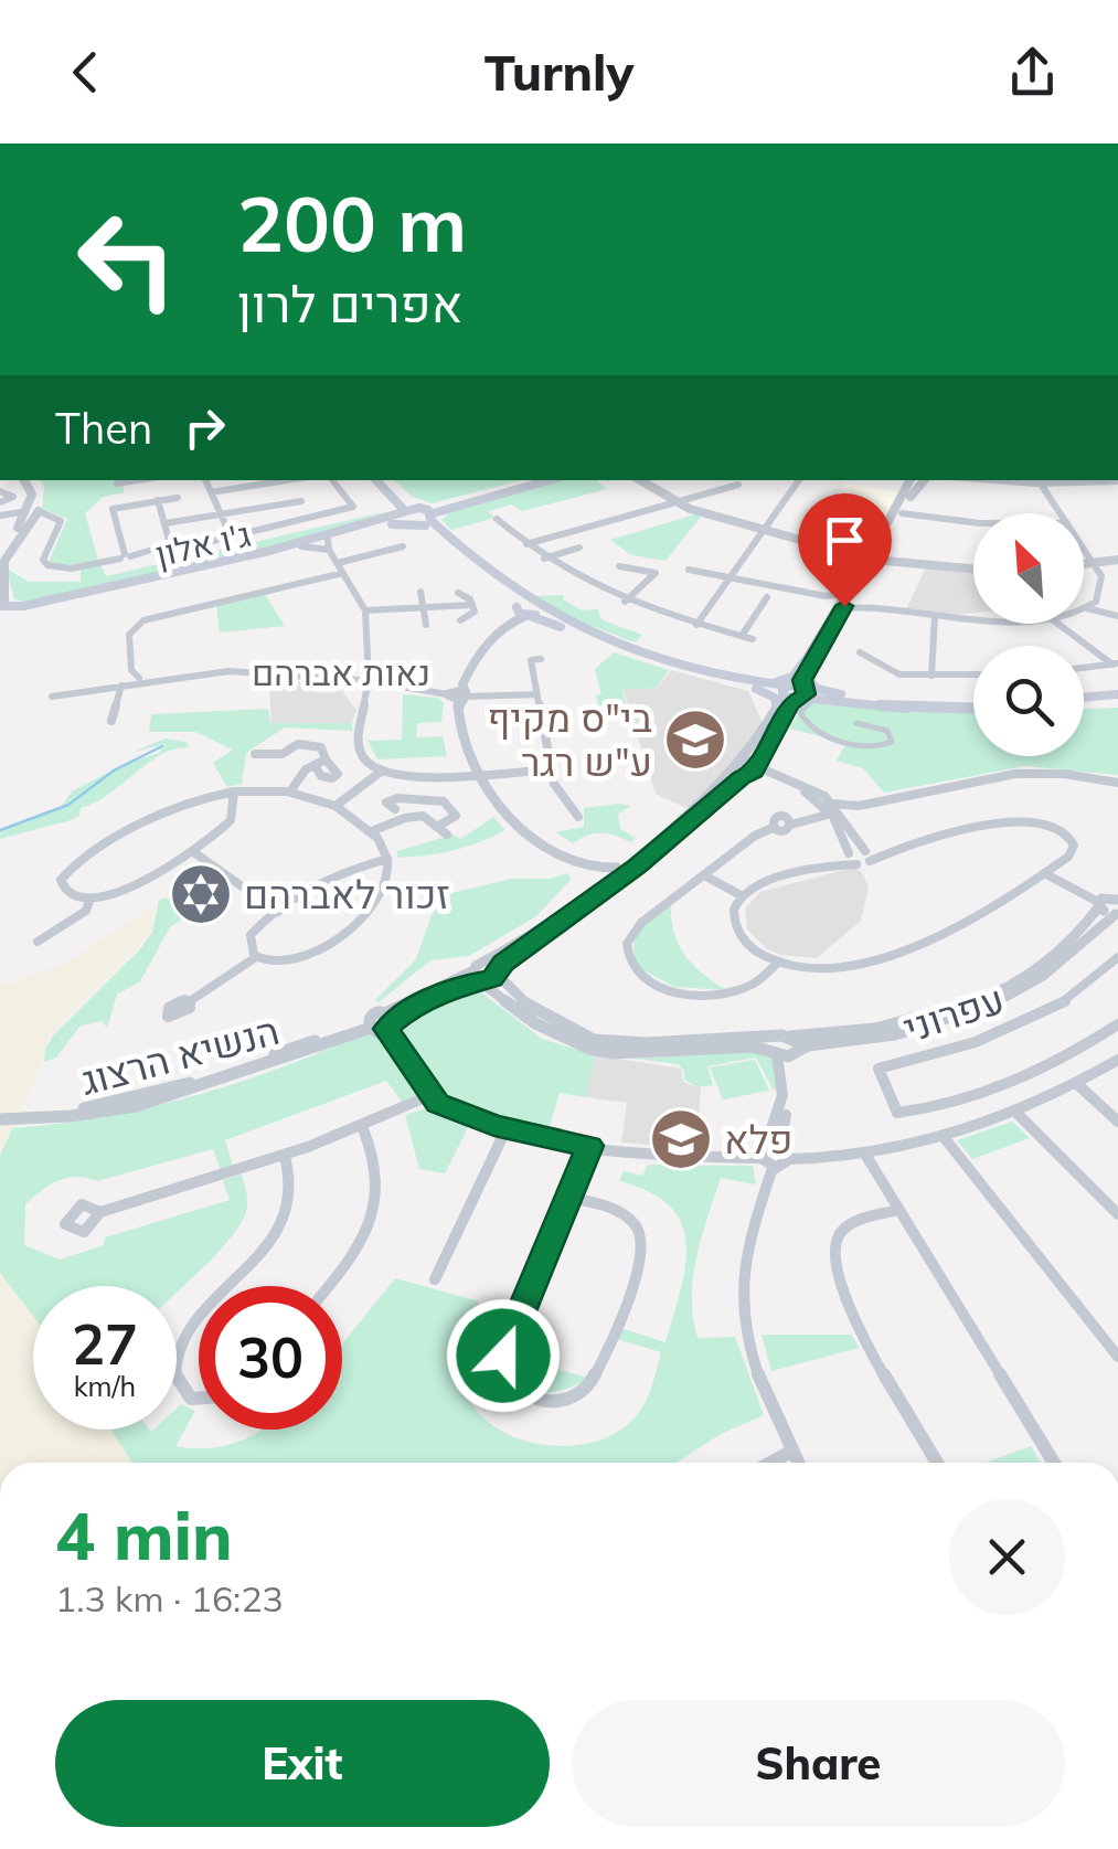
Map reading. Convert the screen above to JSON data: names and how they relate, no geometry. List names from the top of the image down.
{
  "streets": {
    "main road": ["ג'ו אלון"],
    "street": ["עפרוני", "הנשיא הרצוג"]
  },
  "districts": ["נאות אברהם"],
  "places": {
    "school or university": ["בי\"ס מקיף ע\"ש רגר", "פלא"],
    "synagogue": ["זכור לאברהם"]
  },
  "north": "top left",
  "page": {
    "header": "Turnly",
    "turn": ["200 m", "אפרים לרון"],
    "then": "Then",
    "speed": "27 km/h",
    "limit": "30",
    "heading": ["4 min", "1.3 km · 16:23"],
    "buttons": ["Exit", "Share"]
  }
}
